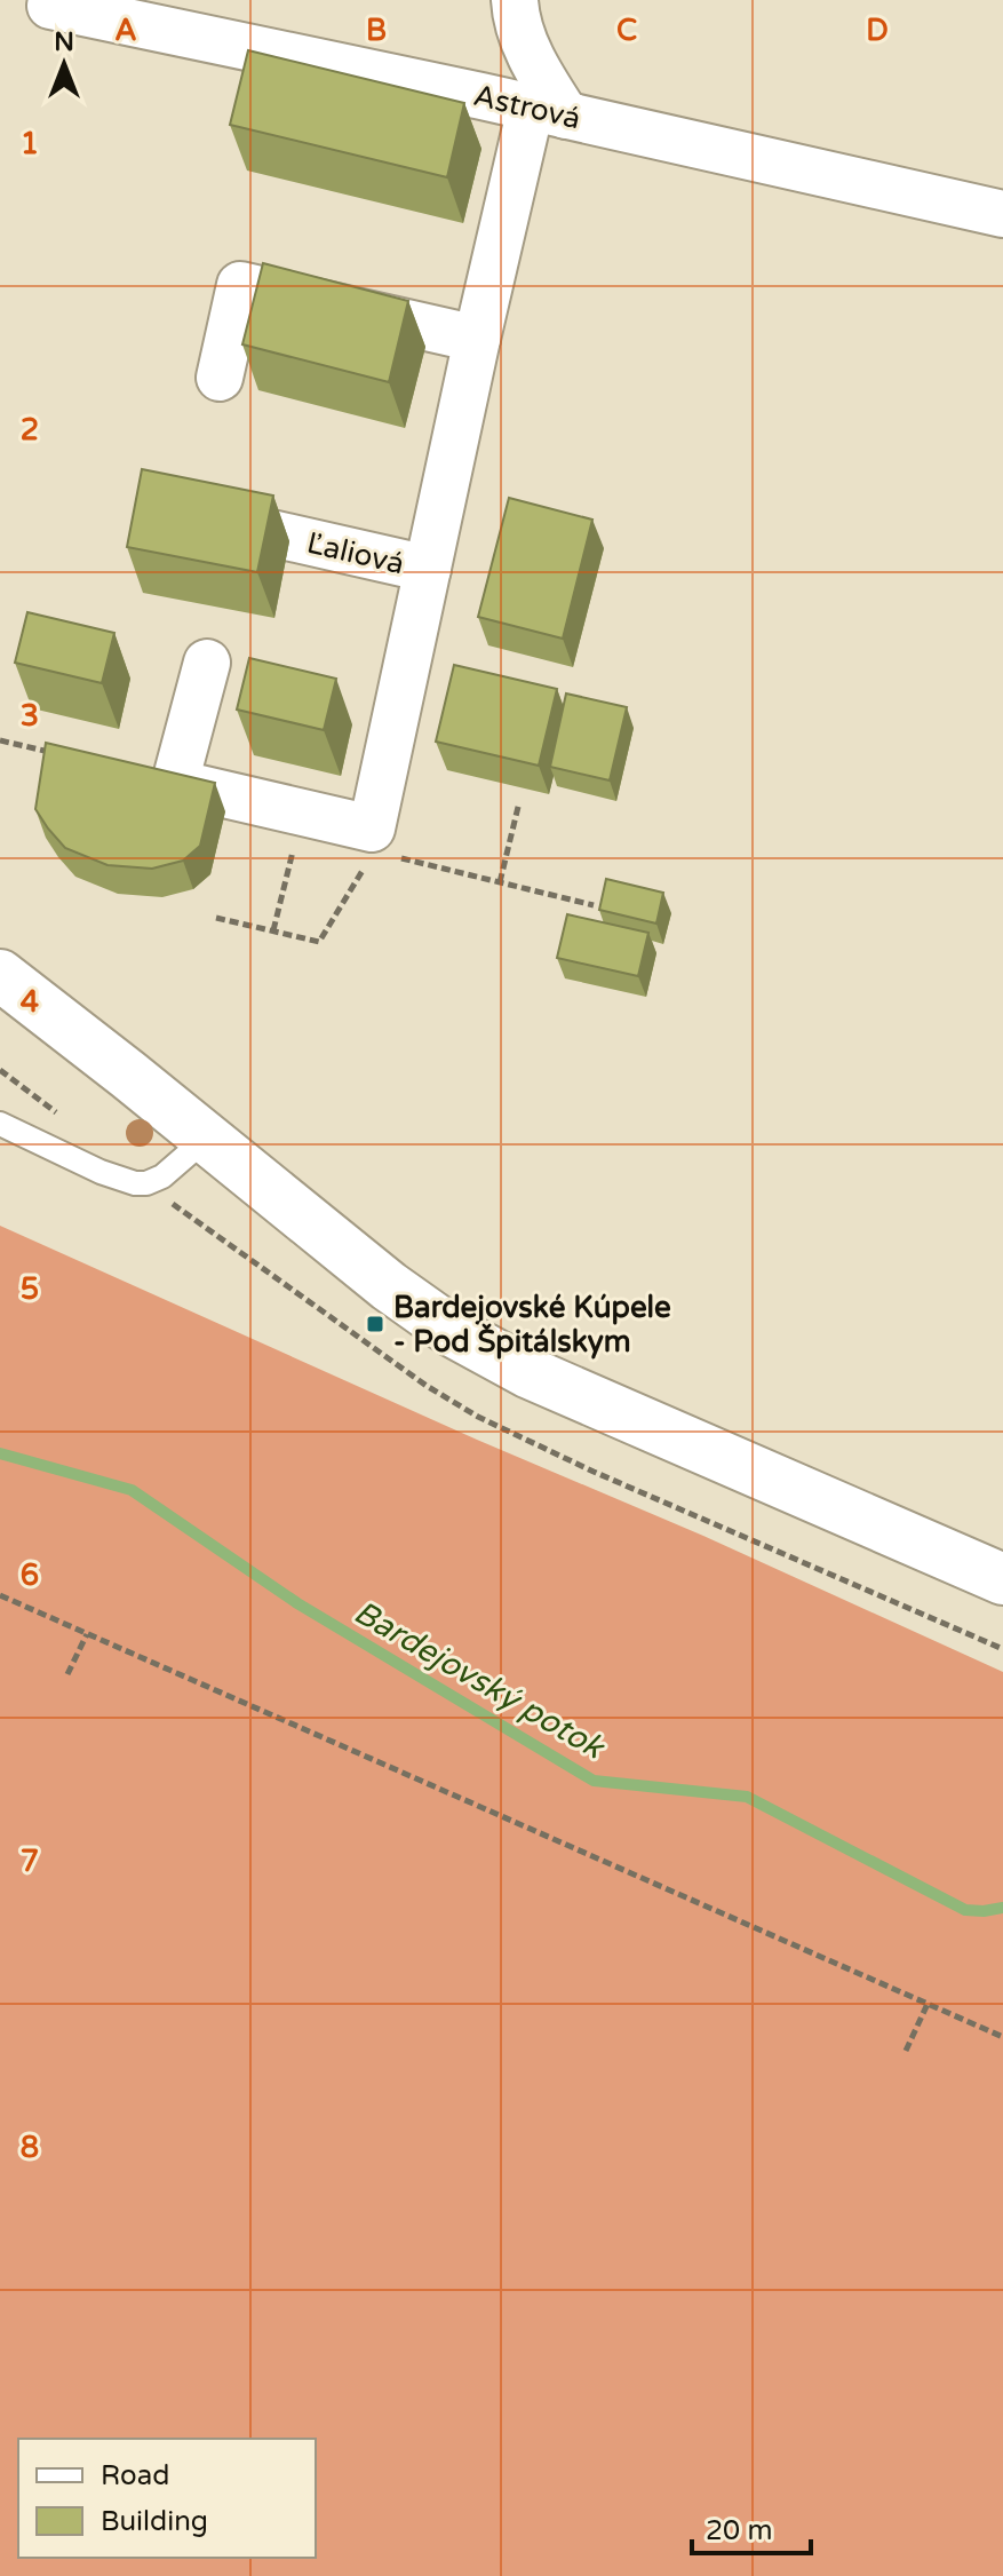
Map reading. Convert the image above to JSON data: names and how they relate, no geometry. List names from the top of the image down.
{
  "streets": {
    "street": ["Astrová", "Ľaliová"]
  },
  "water": ["Bardejovský potok"],
  "places": {
    "transit": ["Bardejovské Kúpele - Pod Špitálskym"]
  },
  "legend": ["Road", "Building"],
  "scale_bar": "20 m",
  "north": "top",
  "grid": {
    "columns": [
      "A",
      "B",
      "C",
      "D"
    ],
    "rows": [
      "1",
      "2",
      "3",
      "4",
      "5",
      "6",
      "7",
      "8"
    ]
  }
}
